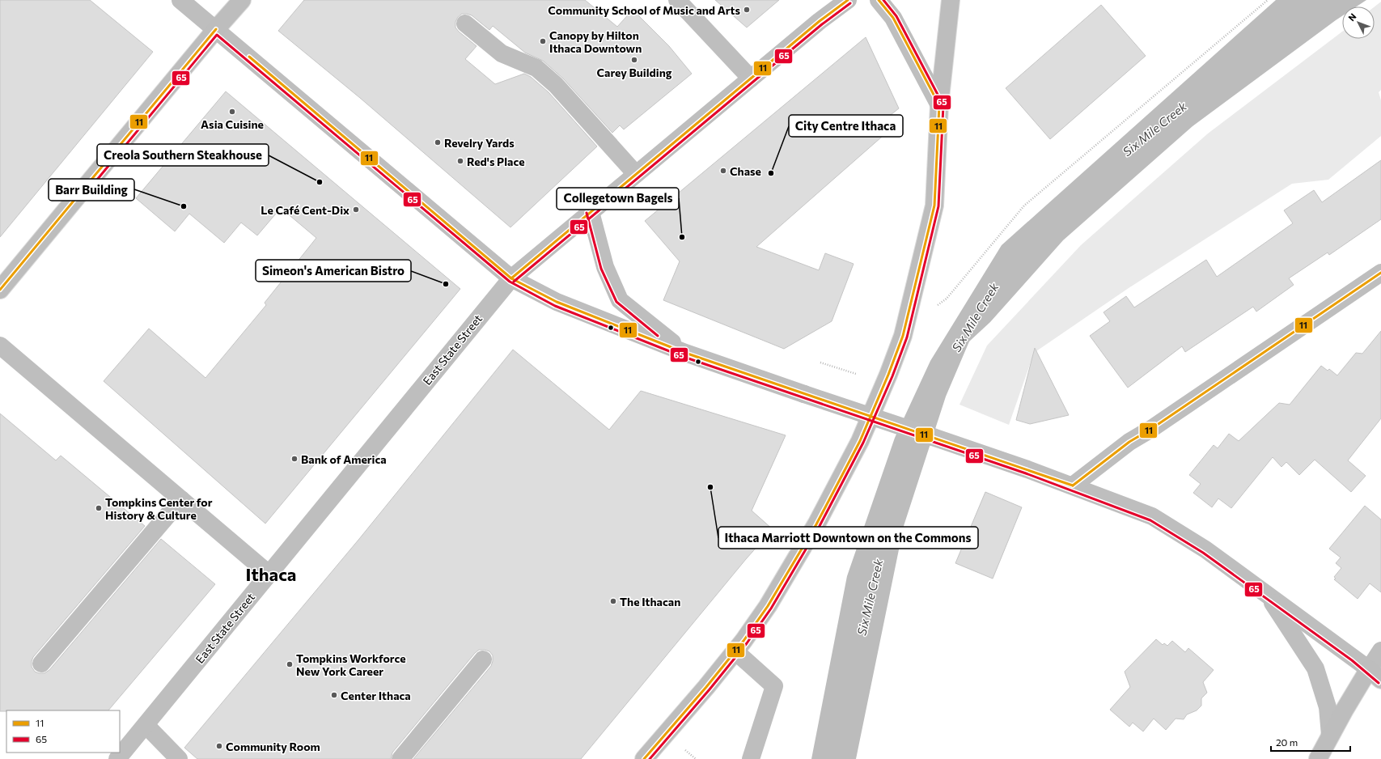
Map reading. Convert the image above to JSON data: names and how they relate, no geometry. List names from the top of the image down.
{
  "streets": {
    "street": ["East State Street"]
  },
  "districts": ["Ithaca"],
  "water": ["Six Mile Creek"],
  "places": [
    "Community School of Music and Arts",
    "Canopy by Hilton Ithaca Downtown",
    "Carey Building",
    "Asia Cuisine",
    "Revelry Yards",
    "Red's Place",
    "Chase",
    "City Centre Ithaca",
    "Creola Southern Steakhouse",
    "Barr Building",
    "Le Café Cent-Dix",
    "Collegetown Bagels",
    "Simeon's American Bistro",
    "Bank of America",
    "Ithaca Marriott Downtown on the Commons",
    "Tompkins Center for History & Culture",
    "The Ithacan",
    "Tompkins Workforce New York Career",
    "Center Ithaca",
    "Community Room"
  ],
  "lines": ["transit line 11", "transit line 65"],
  "legend": ["11", "65"],
  "scale_bar": "20 m",
  "north": "top left"
}
